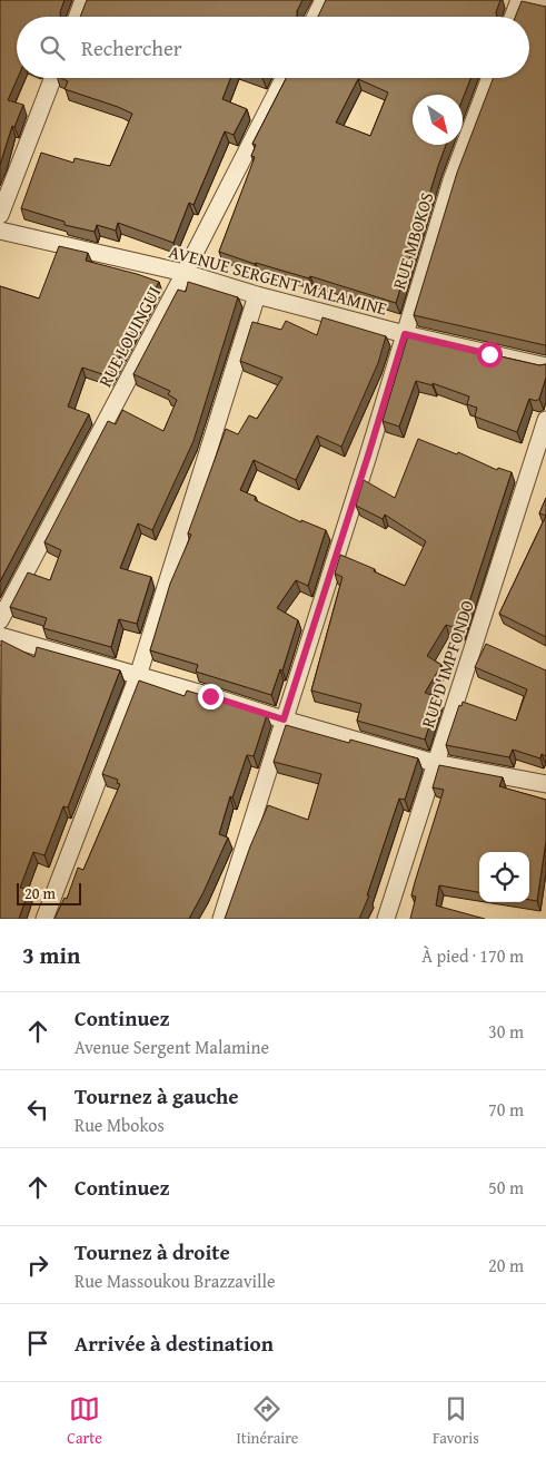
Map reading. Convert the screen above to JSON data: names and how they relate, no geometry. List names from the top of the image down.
{
  "streets": {
    "street": [
      "RUE MBOKOS",
      "AVENUE SERGENT MALAMINE",
      "RUE LOUINGUI",
      "RUE D'IMPFONDO"
    ]
  },
  "crossings": [
    ["RUE MBOKOS", "AVENUE SERGENT MALAMINE"],
    ["AVENUE SERGENT MALAMINE", "RUE LOUINGUI"]
  ],
  "scale_bar": "20 m",
  "north": "bottom right",
  "page": {
    "search": "Rechercher",
    "scale": "20 m",
    "heading": ["3 min", "À pied · 170 m"],
    "list": [
      ["Continuez", "Avenue Sergent Malamine", "30 m"],
      ["Tournez à gauche", "Rue Mbokos", "70 m"],
      ["Continuez", "50 m"],
      ["Tournez à droite", "Rue Massoukou Brazzaville", "20 m"],
      "Arrivée à destination"
    ],
    "nav": ["Carte", "Itinéraire", "Favoris"]
  }
}
